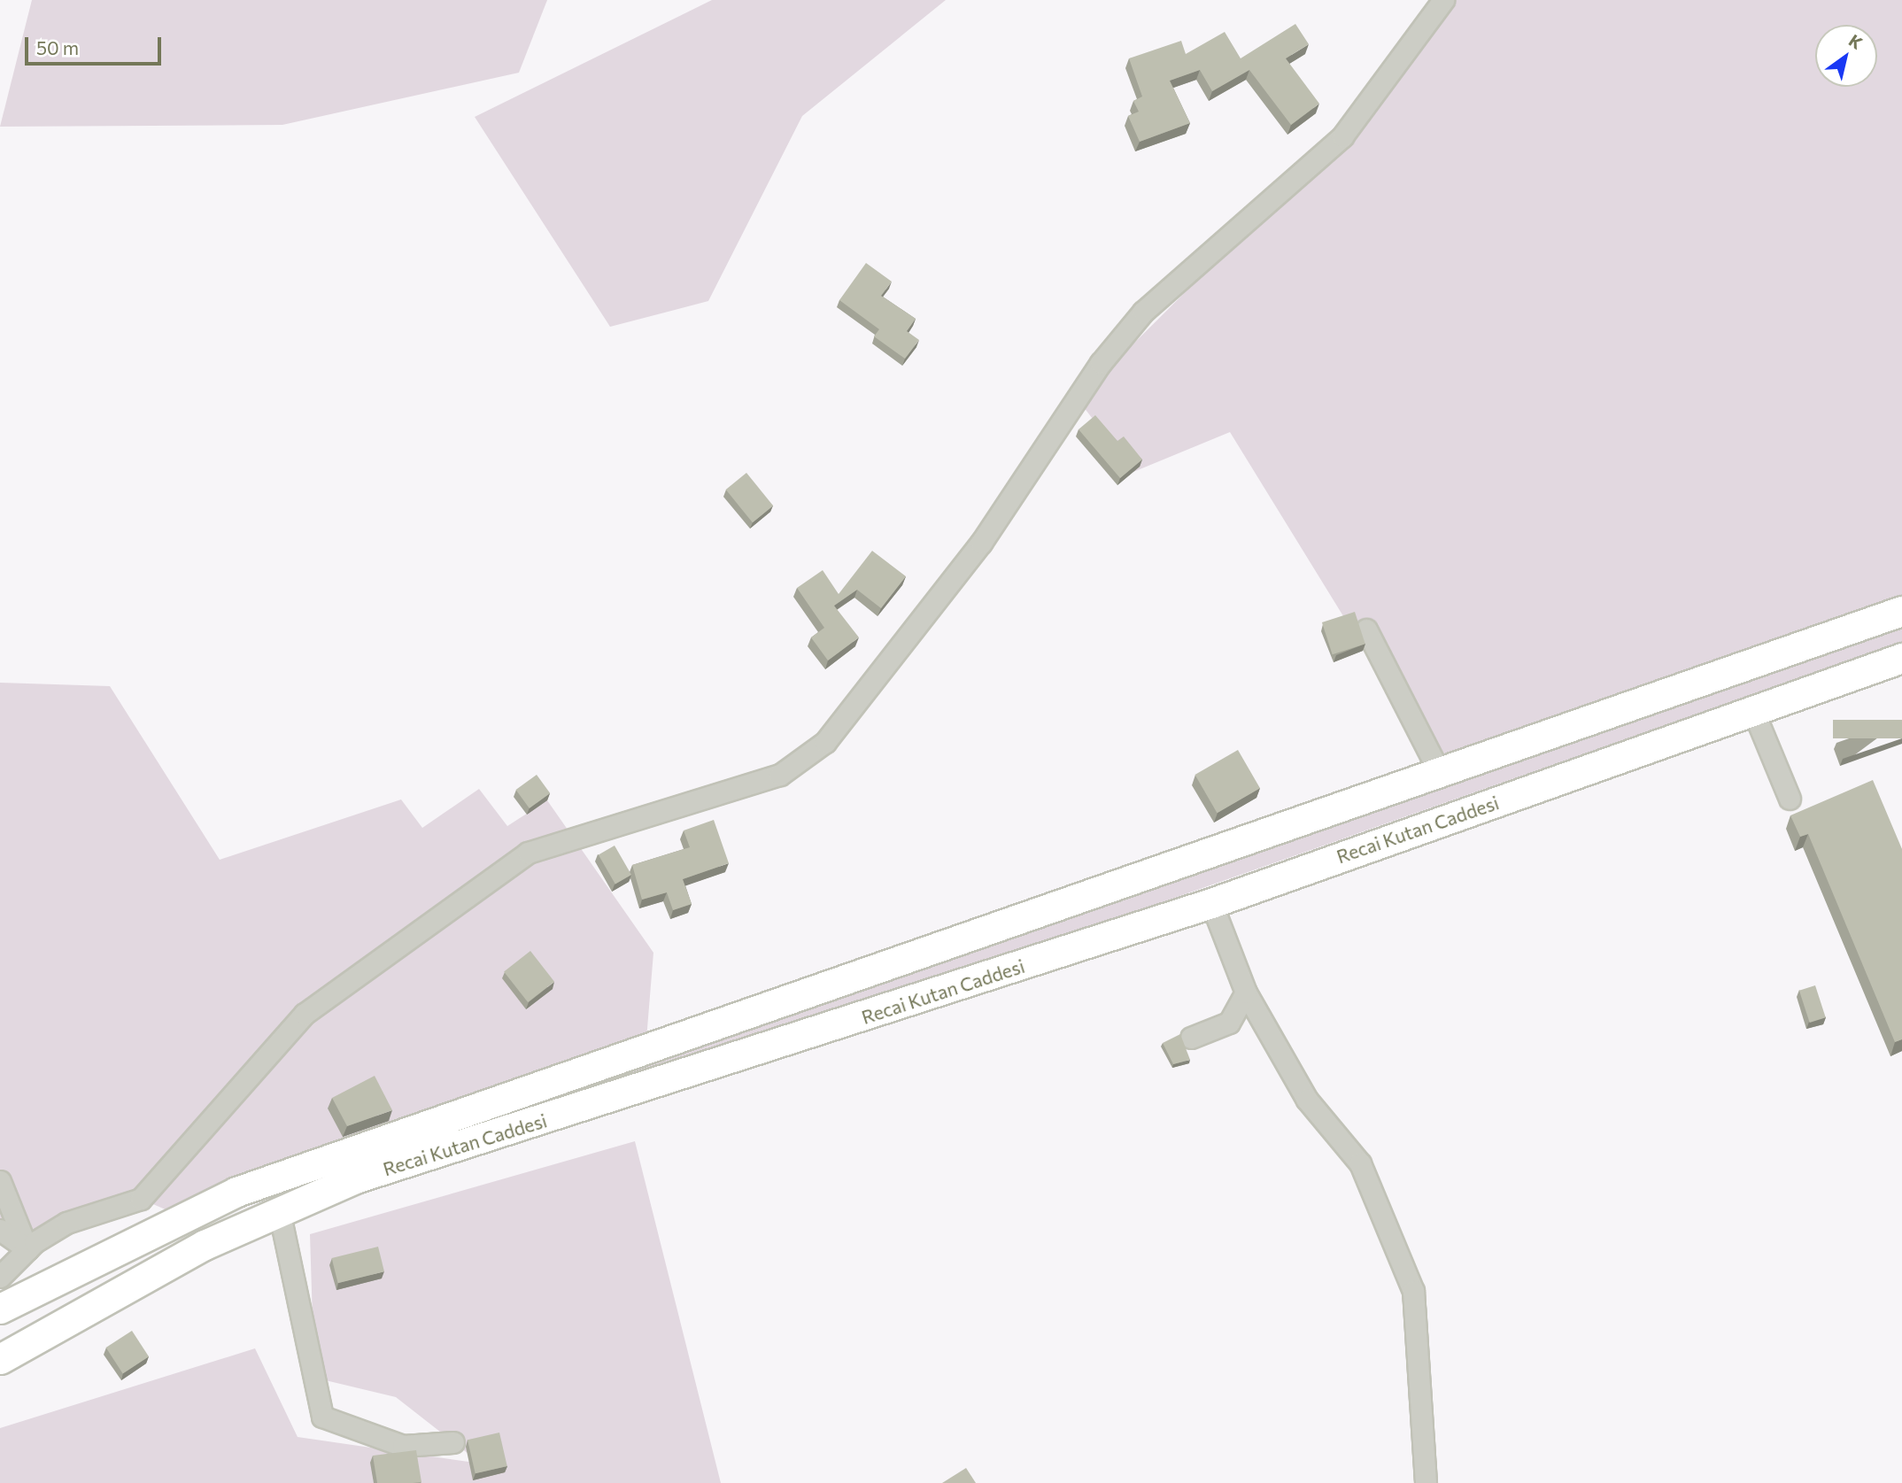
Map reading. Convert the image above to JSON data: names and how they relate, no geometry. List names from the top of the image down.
{
  "streets": {
    "main road": ["Recai Kutan Caddesi"]
  },
  "scale_bar": "50 m",
  "north": "top right"
}
